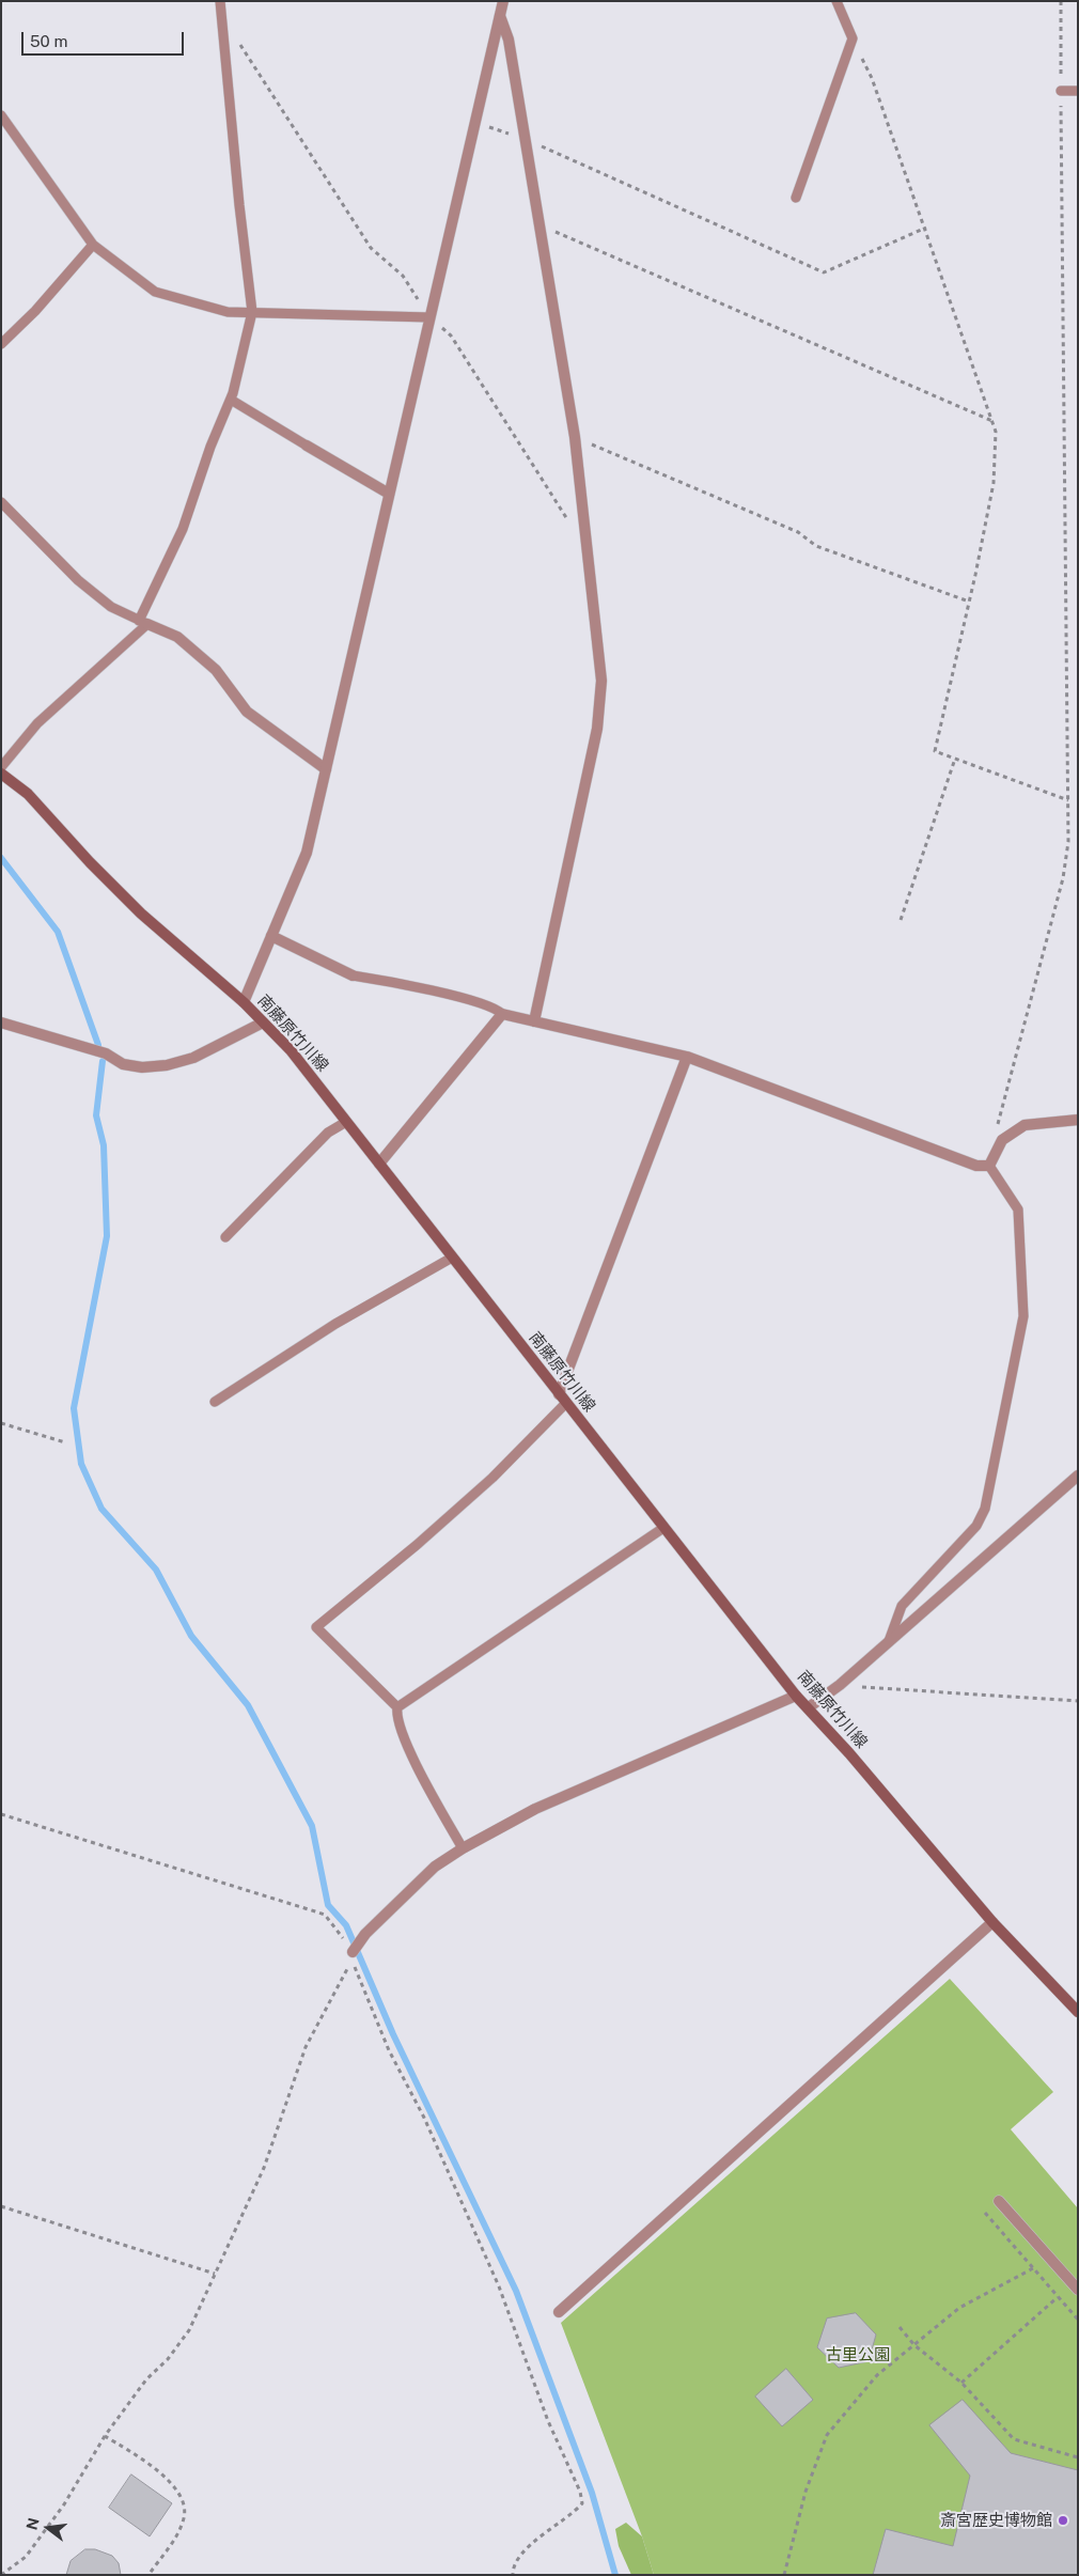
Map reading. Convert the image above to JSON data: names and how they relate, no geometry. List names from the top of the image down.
{
  "streets": {
    "main road": ["南藤原竹川線"]
  },
  "parks": ["古里公園"],
  "places": ["斎宮歴史博物館"],
  "scale_bar": "50 m",
  "north": "left"
}
